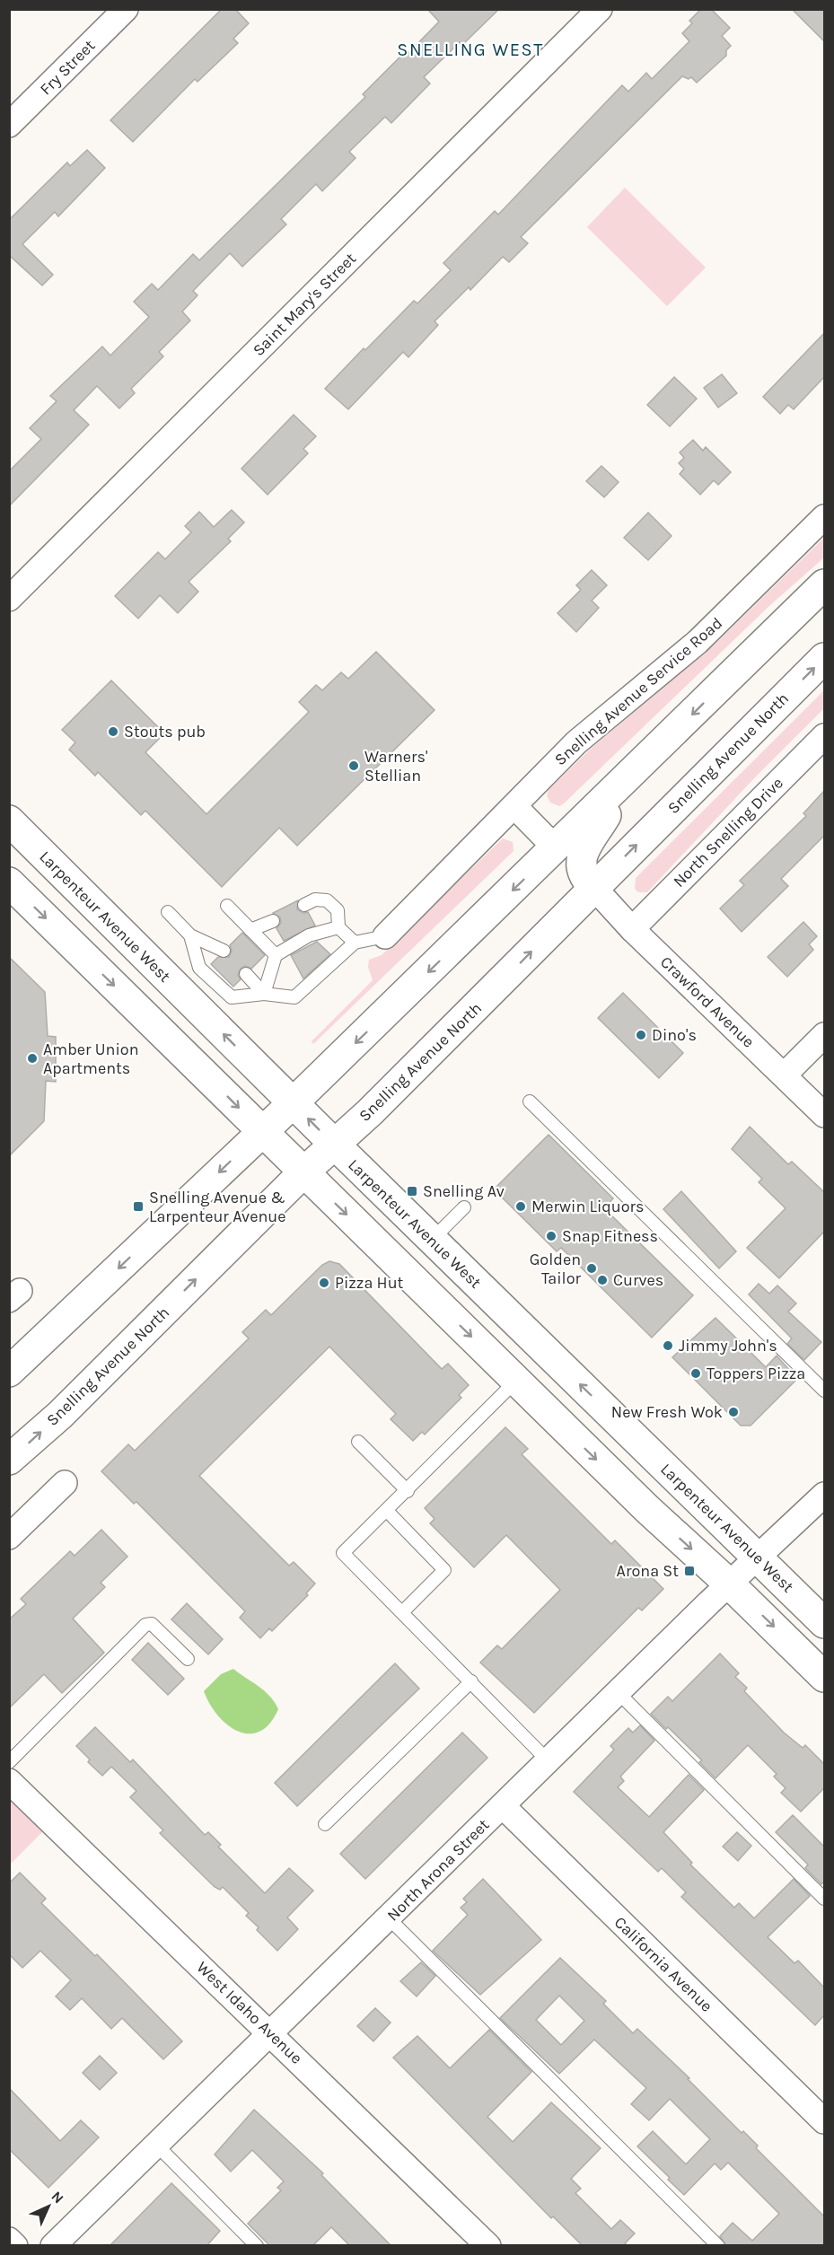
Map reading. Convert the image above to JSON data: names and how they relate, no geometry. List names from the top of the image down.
{
  "streets": {
    "main road": ["Snelling Avenue North", "Larpenteur Avenue West"],
    "street": [
      "Fry Street",
      "Saint Mary's Street",
      "Snelling Avenue Service Road",
      "North Snelling Drive",
      "Crawford Avenue",
      "North Arona Street",
      "California Avenue",
      "West Idaho Avenue"
    ]
  },
  "crossings": [
    ["Snelling Avenue North", "Larpenteur Avenue West"],
    ["Snelling Avenue North", "Crawford Avenue"],
    ["North Snelling Drive", "Crawford Avenue"],
    ["Larpenteur Avenue West", "North Arona Street"],
    ["North Arona Street", "California Avenue"],
    ["North Arona Street", "West Idaho Avenue"]
  ],
  "districts": ["SNELLING WEST"],
  "places": {
    "other": [
      "Stouts pub",
      "Warners' Stellian",
      "Dino's",
      "Amber Union Apartments",
      "Merwin Liquors",
      "Snap Fitness",
      "Golden Tailor",
      "Curves",
      "Pizza Hut",
      "Jimmy John's",
      "Toppers Pizza",
      "New Fresh Wok"
    ],
    "transit": ["Snelling Av", "Snelling Avenue & Larpenteur Avenue", "Arona St"]
  },
  "north": "top right"
}
